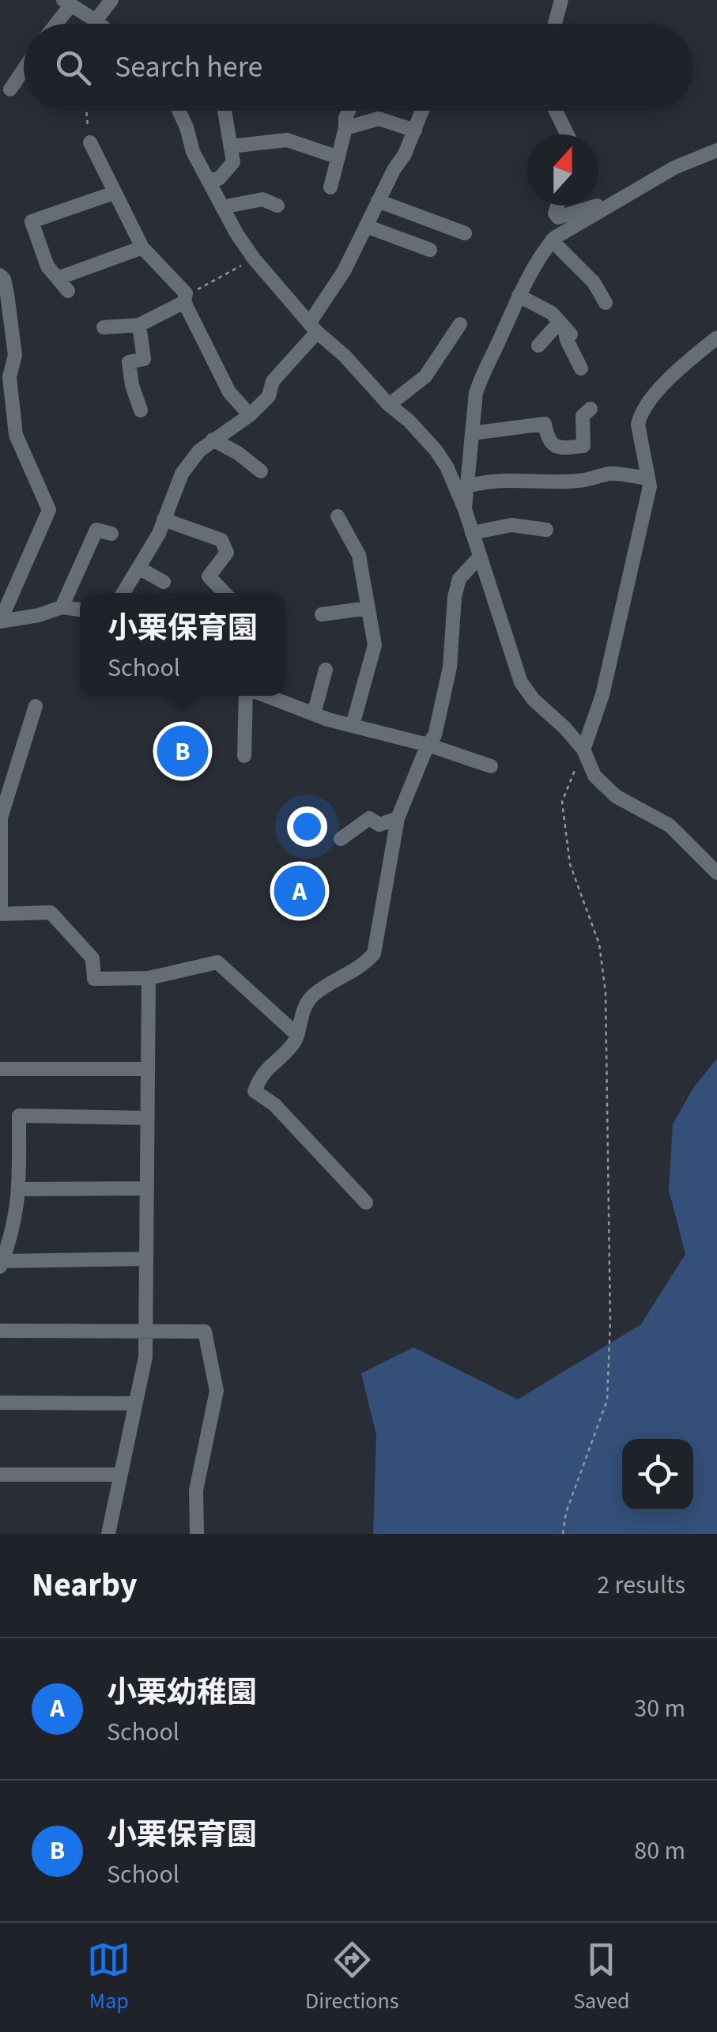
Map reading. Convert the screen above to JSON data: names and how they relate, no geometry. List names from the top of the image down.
{
  "north": "top",
  "page": {
    "search": "Search here",
    "popup": ["小栗保育園", "School"],
    "pins": ["B", "A"],
    "heading": ["Nearby", "2 results"],
    "list": [
      {
        "mark": "A",
        "name": "小栗幼稚園",
        "note": "School",
        "value": "30 m"
      },
      {
        "mark": "B",
        "name": "小栗保育園",
        "note": "School",
        "value": "80 m"
      }
    ],
    "nav": ["Map", "Directions", "Saved"]
  }
}
